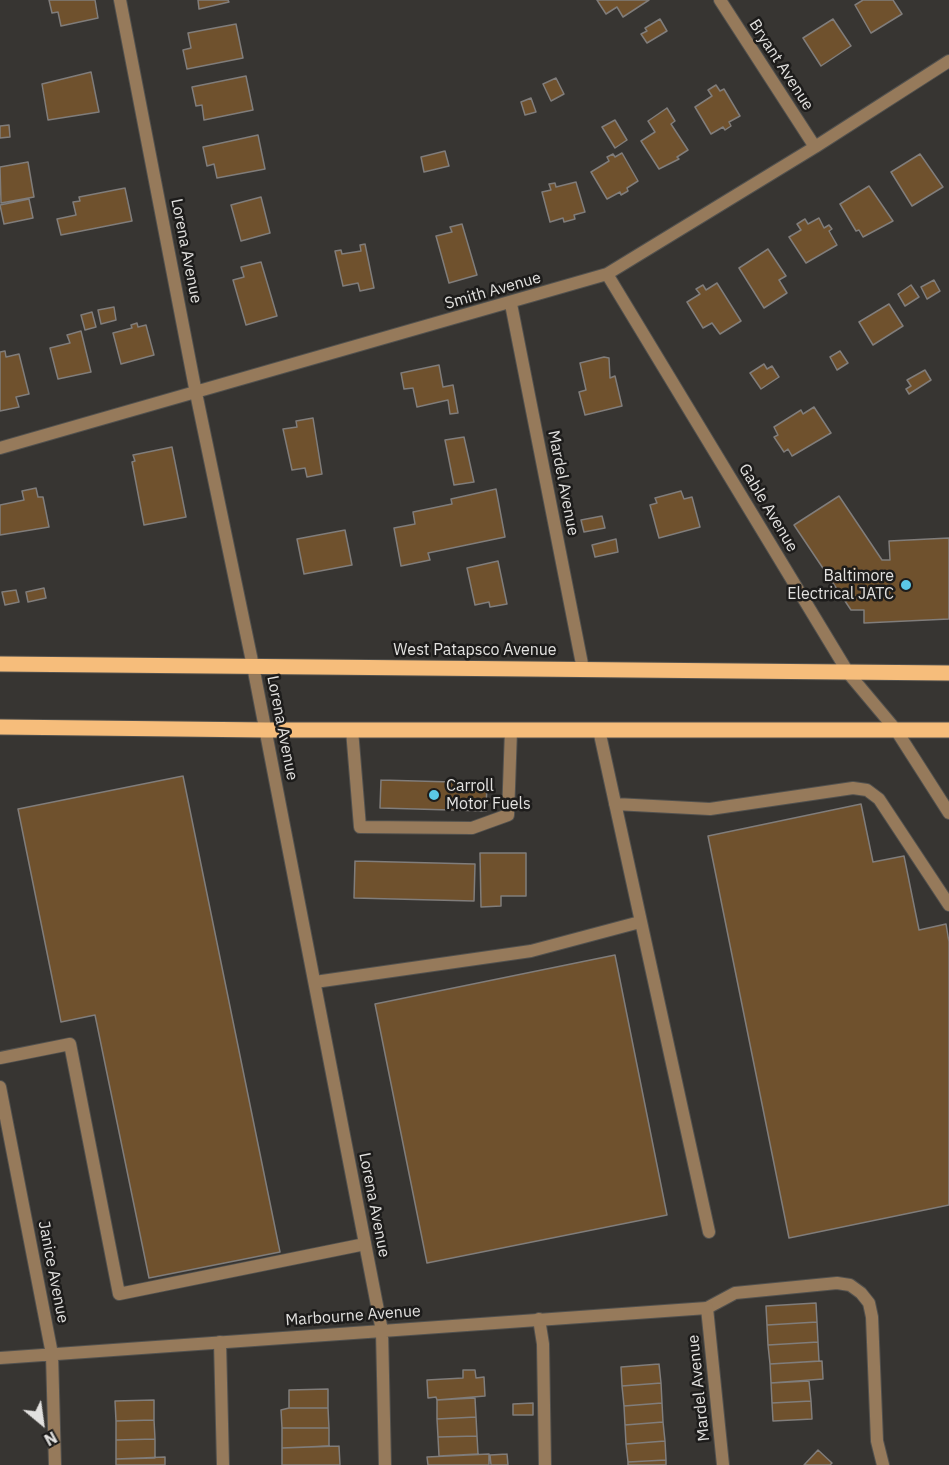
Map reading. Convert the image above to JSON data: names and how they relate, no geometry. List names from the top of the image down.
{
  "streets": {
    "main road": ["West Patapsco Avenue"],
    "street": [
      "Bryant Avenue",
      "Lorena Avenue",
      "Smith Avenue",
      "Mardel Avenue",
      "Gable Avenue",
      "Janice Avenue",
      "Marbourne Avenue"
    ]
  },
  "crossings": [
    ["Bryant Avenue", "Smith Avenue"],
    ["Lorena Avenue", "Smith Avenue"],
    ["Lorena Avenue", "West Patapsco Avenue"],
    ["Lorena Avenue", "Marbourne Avenue"],
    ["Smith Avenue", "Mardel Avenue"],
    ["Smith Avenue", "Gable Avenue"],
    ["Mardel Avenue", "West Patapsco Avenue"],
    ["Mardel Avenue", "Marbourne Avenue"],
    ["Gable Avenue", "West Patapsco Avenue"],
    ["Janice Avenue", "Marbourne Avenue"]
  ],
  "places": ["Baltimore Electrical JATC", "Carroll Motor Fuels"],
  "north": "bottom right"
}
